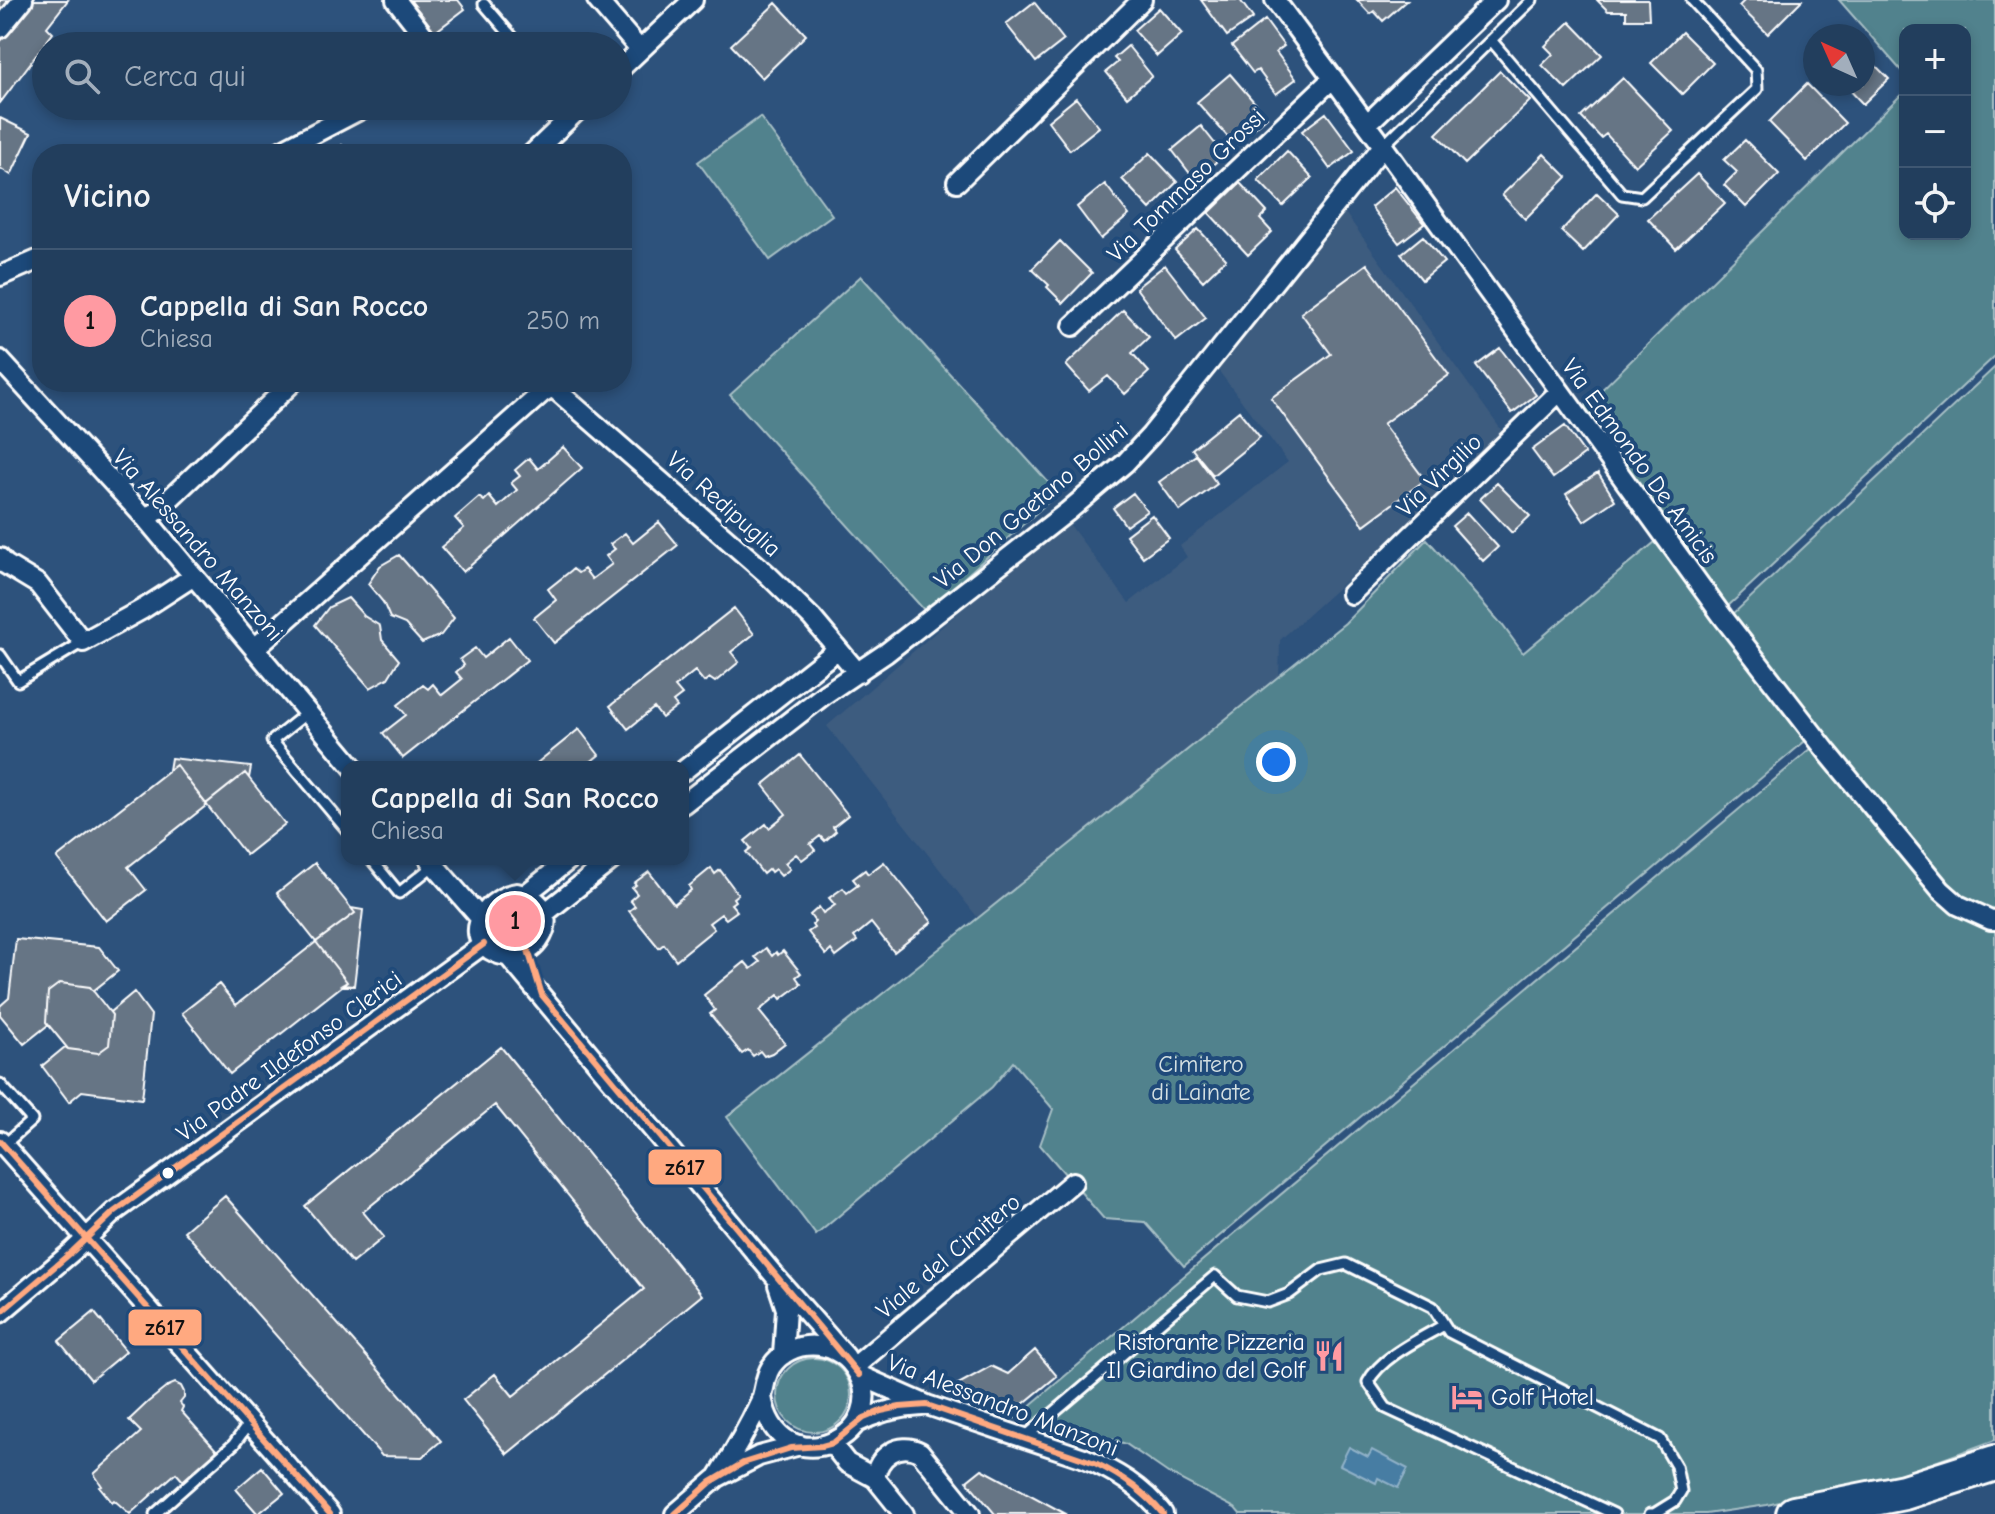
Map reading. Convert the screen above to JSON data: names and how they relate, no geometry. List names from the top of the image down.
{
  "streets": {
    "street": [
      "Via Tommaso Grossi",
      "Via Edmondo De Amicis",
      "Via Virgilio",
      "Via Redipuglia",
      "Via Don Gaetano Bollini",
      "Via Alessandro Manzoni",
      "Via Padre Ildefonso Clerici",
      "Viale del Cimitero"
    ]
  },
  "crossings": [
    ["Via Tommaso Grossi", "Via Edmondo De Amicis"],
    ["Via Edmondo De Amicis", "Via Virgilio"],
    ["Via Edmondo De Amicis", "Via Don Gaetano Bollini"],
    ["Via Redipuglia", "Via Don Gaetano Bollini"],
    ["Via Alessandro Manzoni", "Via Padre Ildefonso Clerici"],
    ["Via Alessandro Manzoni", "Viale del Cimitero"]
  ],
  "parks": ["Cimitero di Lainate"],
  "places": {
    "restaurant": ["Ristorante Pizzeria Il Giardino del Golf"],
    "hotel": ["Golf Hotel"]
  },
  "lines": ["transit line z617"],
  "north": "top left",
  "page": {
    "map_buttons": ["+", "−"],
    "search": "Cerca qui",
    "heading": "Vicino",
    "list": [
      {
        "mark": "1",
        "name": "Cappella di San Rocco",
        "note": "Chiesa",
        "value": "250 m"
      }
    ],
    "popup": ["Cappella di San Rocco", "Chiesa"],
    "pins": "1"
  }
}
